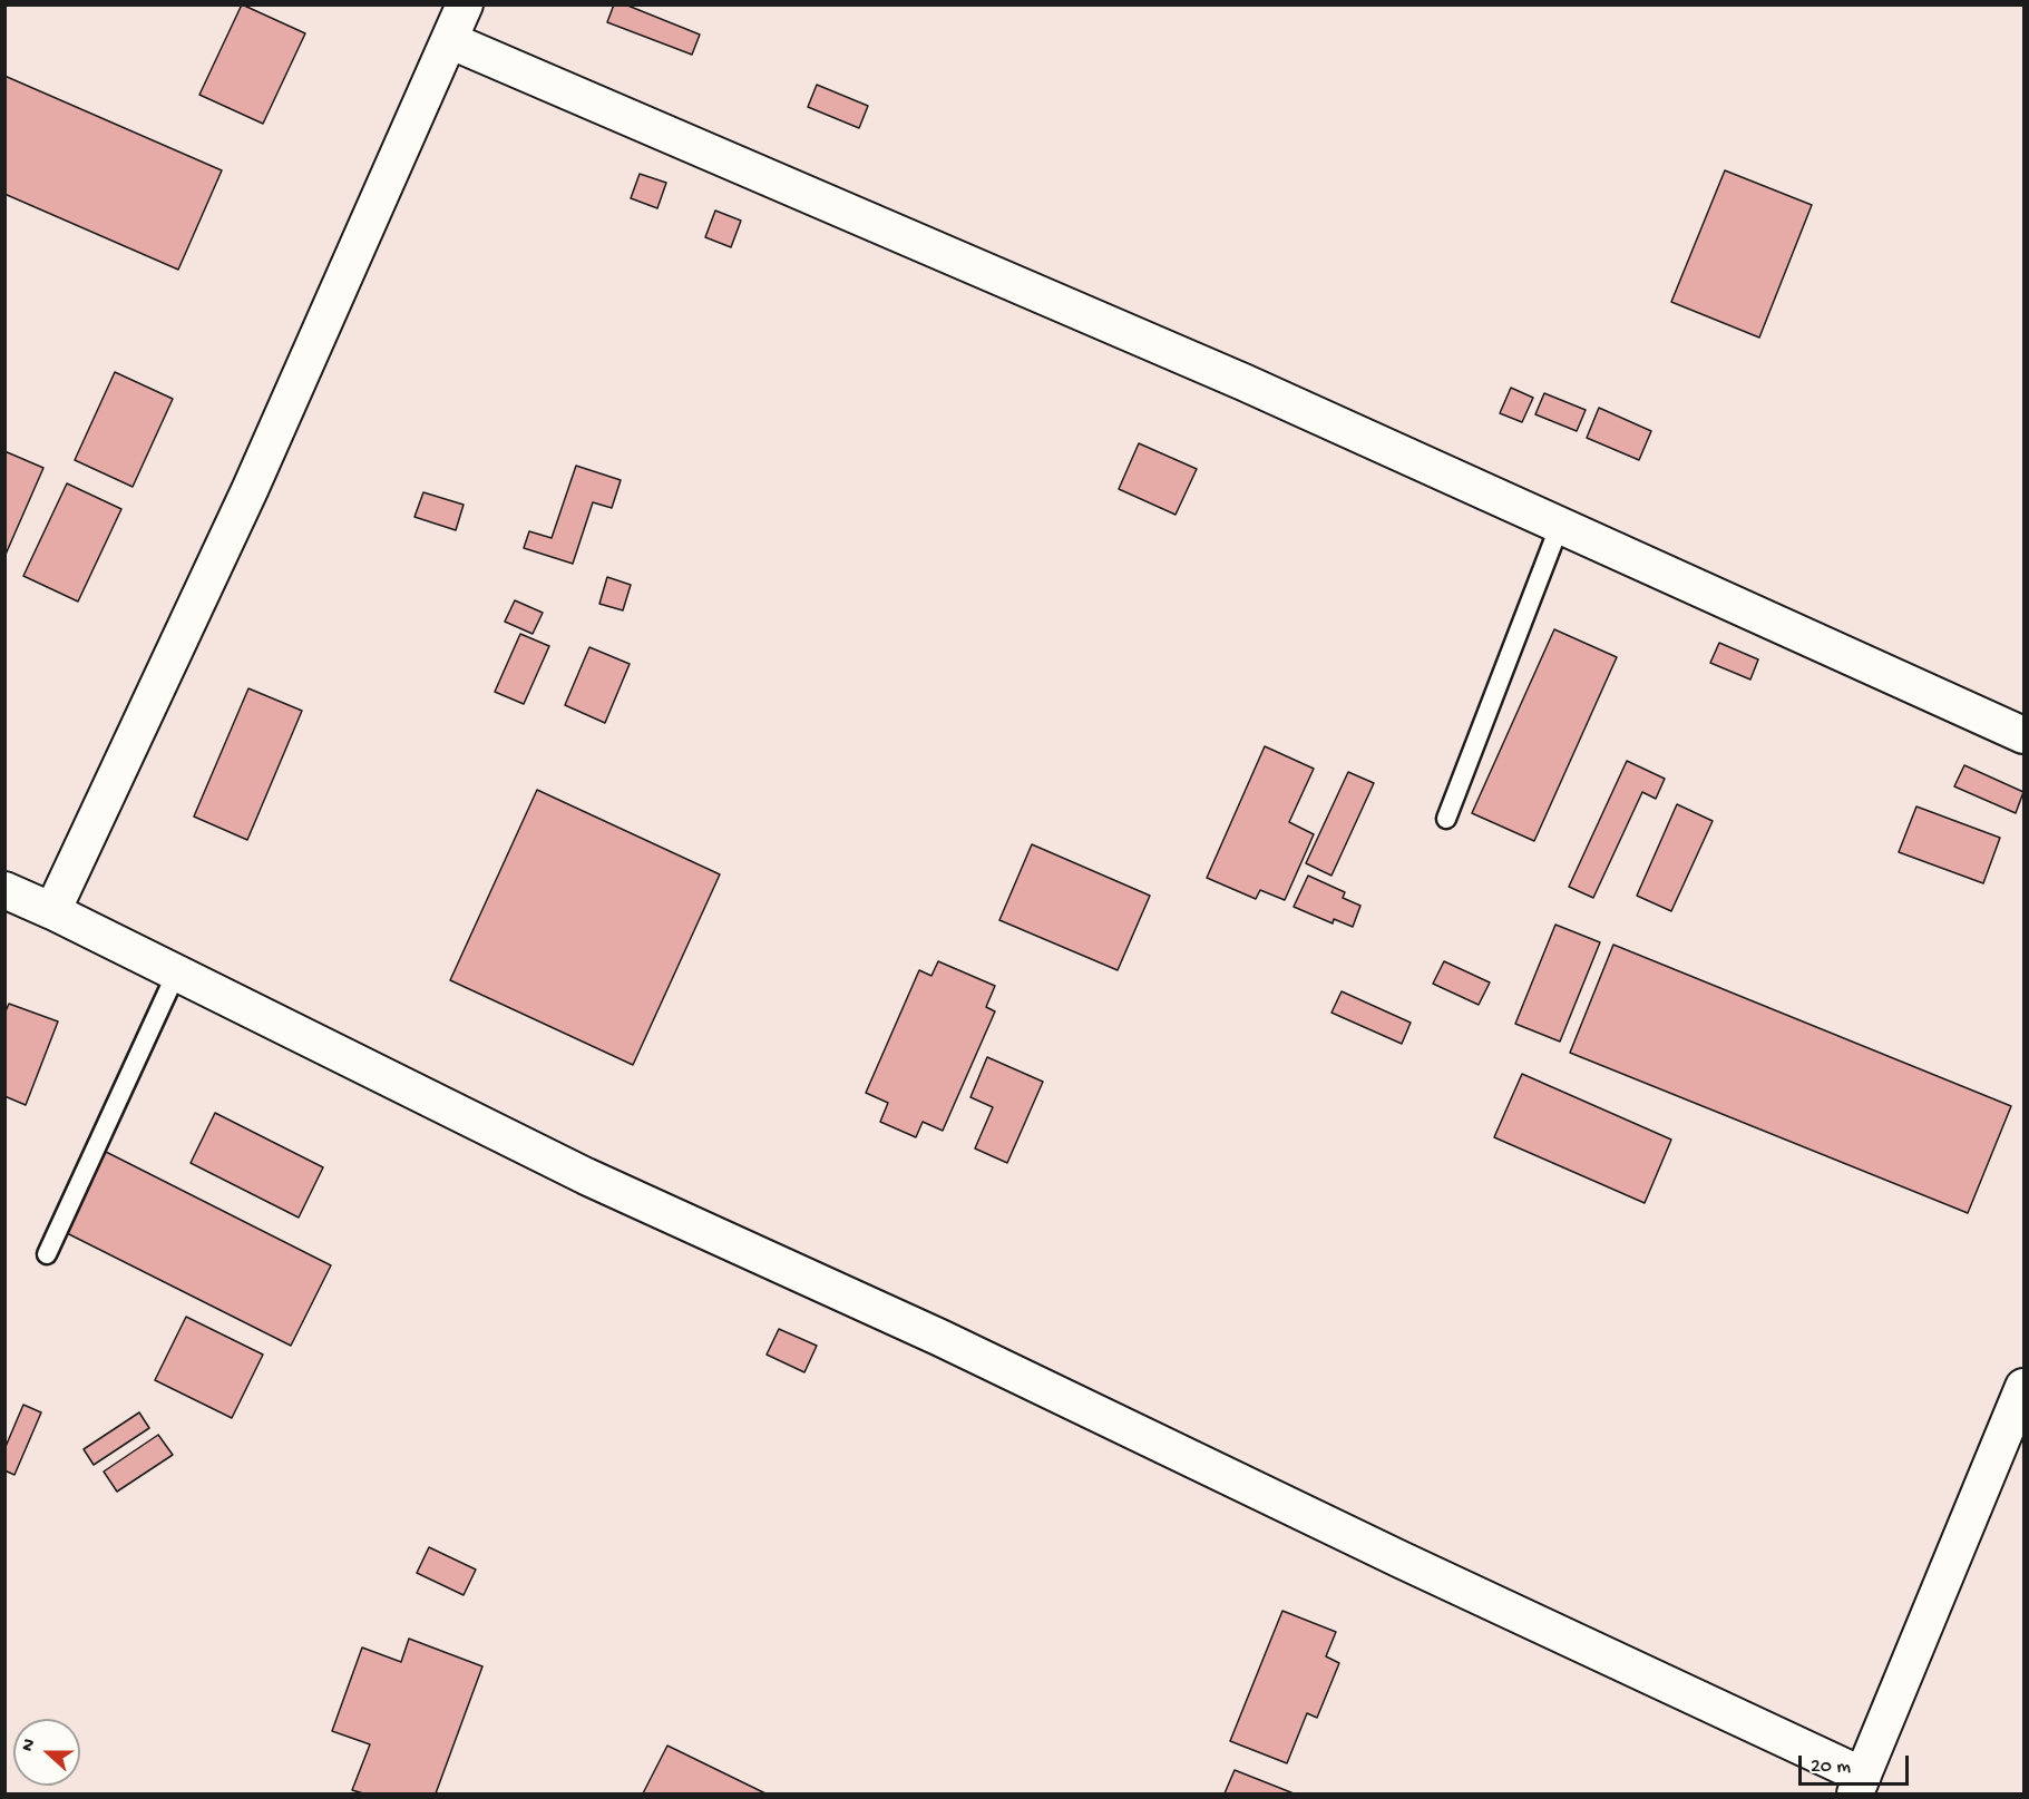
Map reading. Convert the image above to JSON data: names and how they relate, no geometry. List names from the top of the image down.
{
  "scale_bar": "20 m",
  "north": "left"
}
